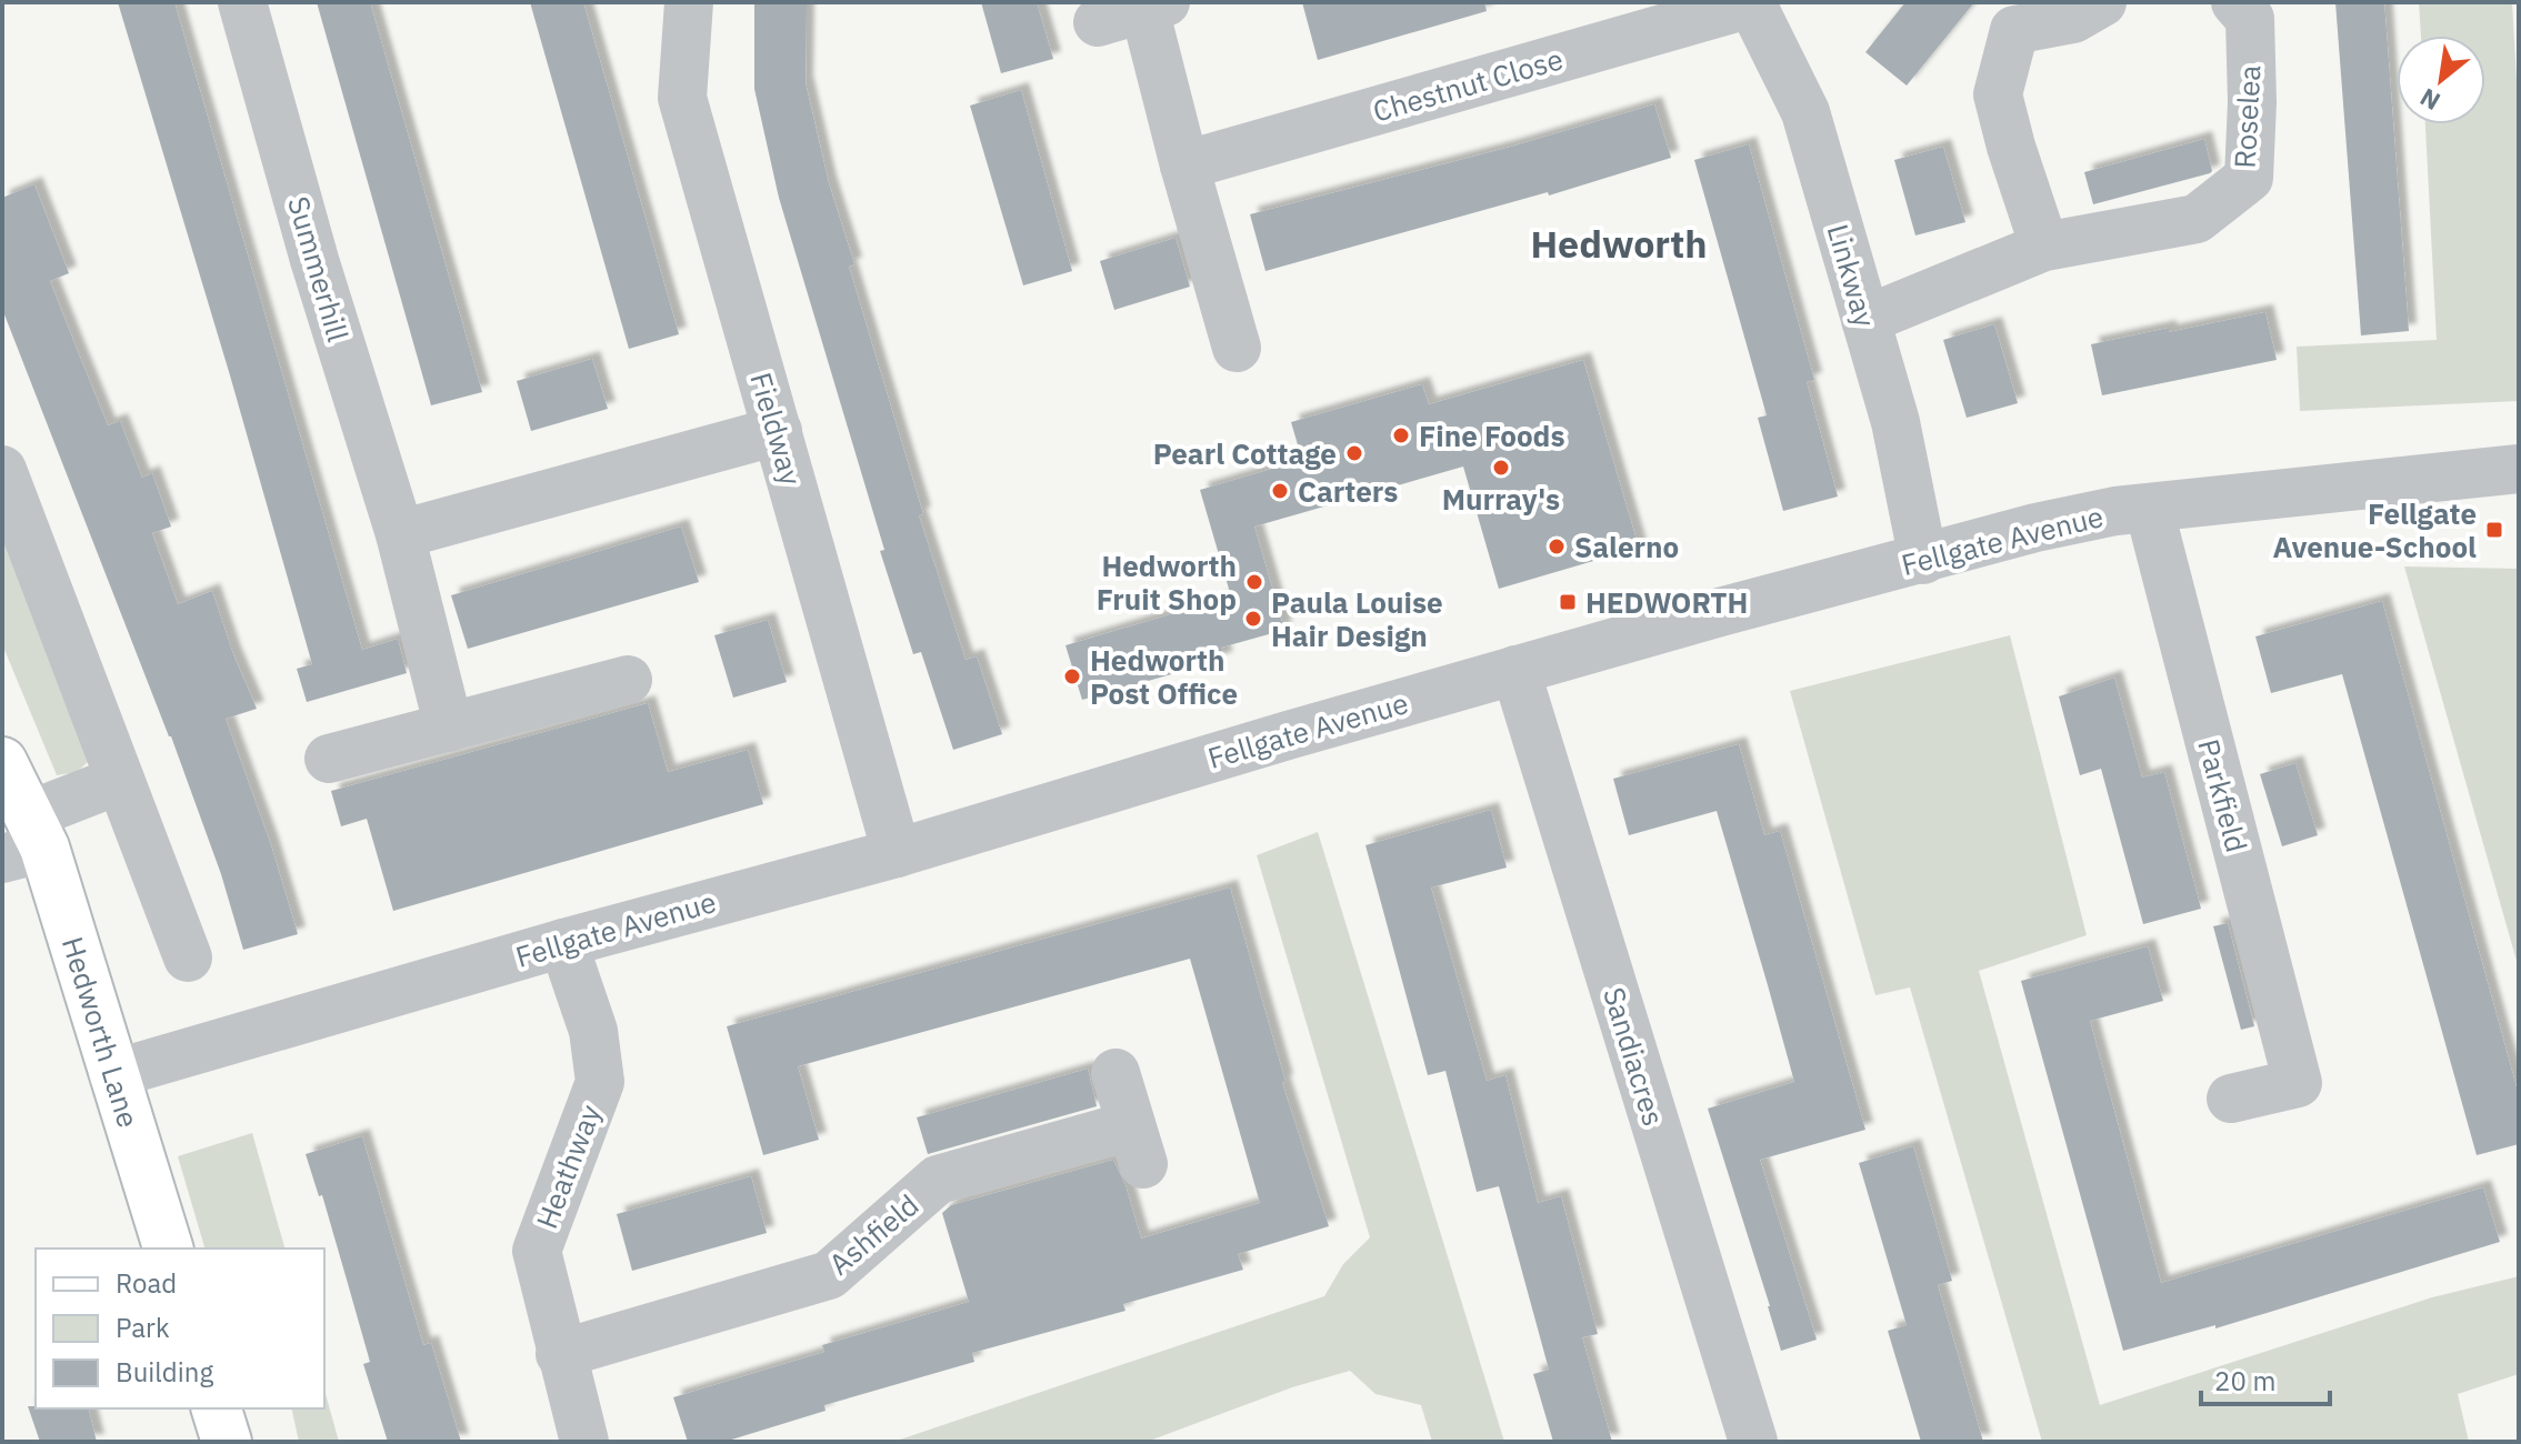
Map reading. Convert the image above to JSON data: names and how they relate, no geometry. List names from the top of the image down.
{
  "streets": {
    "street": [
      "Chestnut Close",
      "Roselea",
      "Summerhill",
      "Linkway",
      "Fieldway",
      "Fellgate Avenue",
      "Parkfield",
      "Hedworth Lane",
      "Sandiacres",
      "Heathway",
      "Ashfield"
    ]
  },
  "crossings": [
    ["Chestnut Close", "Linkway"],
    ["Roselea", "Linkway"],
    ["Linkway", "Fellgate Avenue"],
    ["Fieldway", "Fellgate Avenue"],
    ["Fellgate Avenue", "Parkfield"],
    ["Fellgate Avenue", "Hedworth Lane"],
    ["Fellgate Avenue", "Sandiacres"],
    ["Fellgate Avenue", "Heathway"],
    ["Heathway", "Ashfield"]
  ],
  "districts": ["Hedworth"],
  "places": {
    "other": [
      "Fine Foods",
      "Pearl Cottage",
      "Murray's",
      "Carters",
      "Salerno",
      "Hedworth Fruit Shop",
      "Paula Louise Hair Design",
      "Hedworth Post Office"
    ],
    "transit": ["Fellgate Avenue-School", "HEDWORTH"]
  },
  "legend": ["Road", "Park", "Building"],
  "scale_bar": "20 m",
  "north": "bottom left"
}
